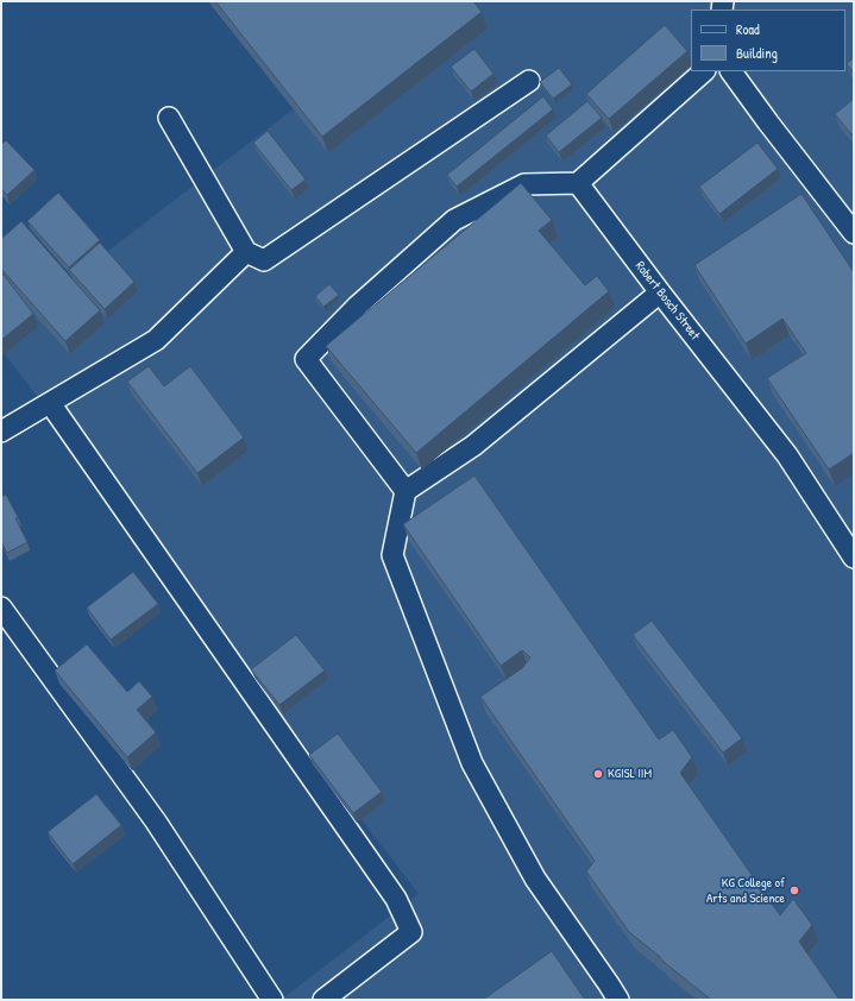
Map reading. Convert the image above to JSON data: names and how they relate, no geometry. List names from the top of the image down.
{
  "streets": {
    "street": ["Robert Bosch Street"]
  },
  "places": ["KGISL IIM", "KG College of Arts and Science"],
  "legend": ["Road", "Building"]
}
